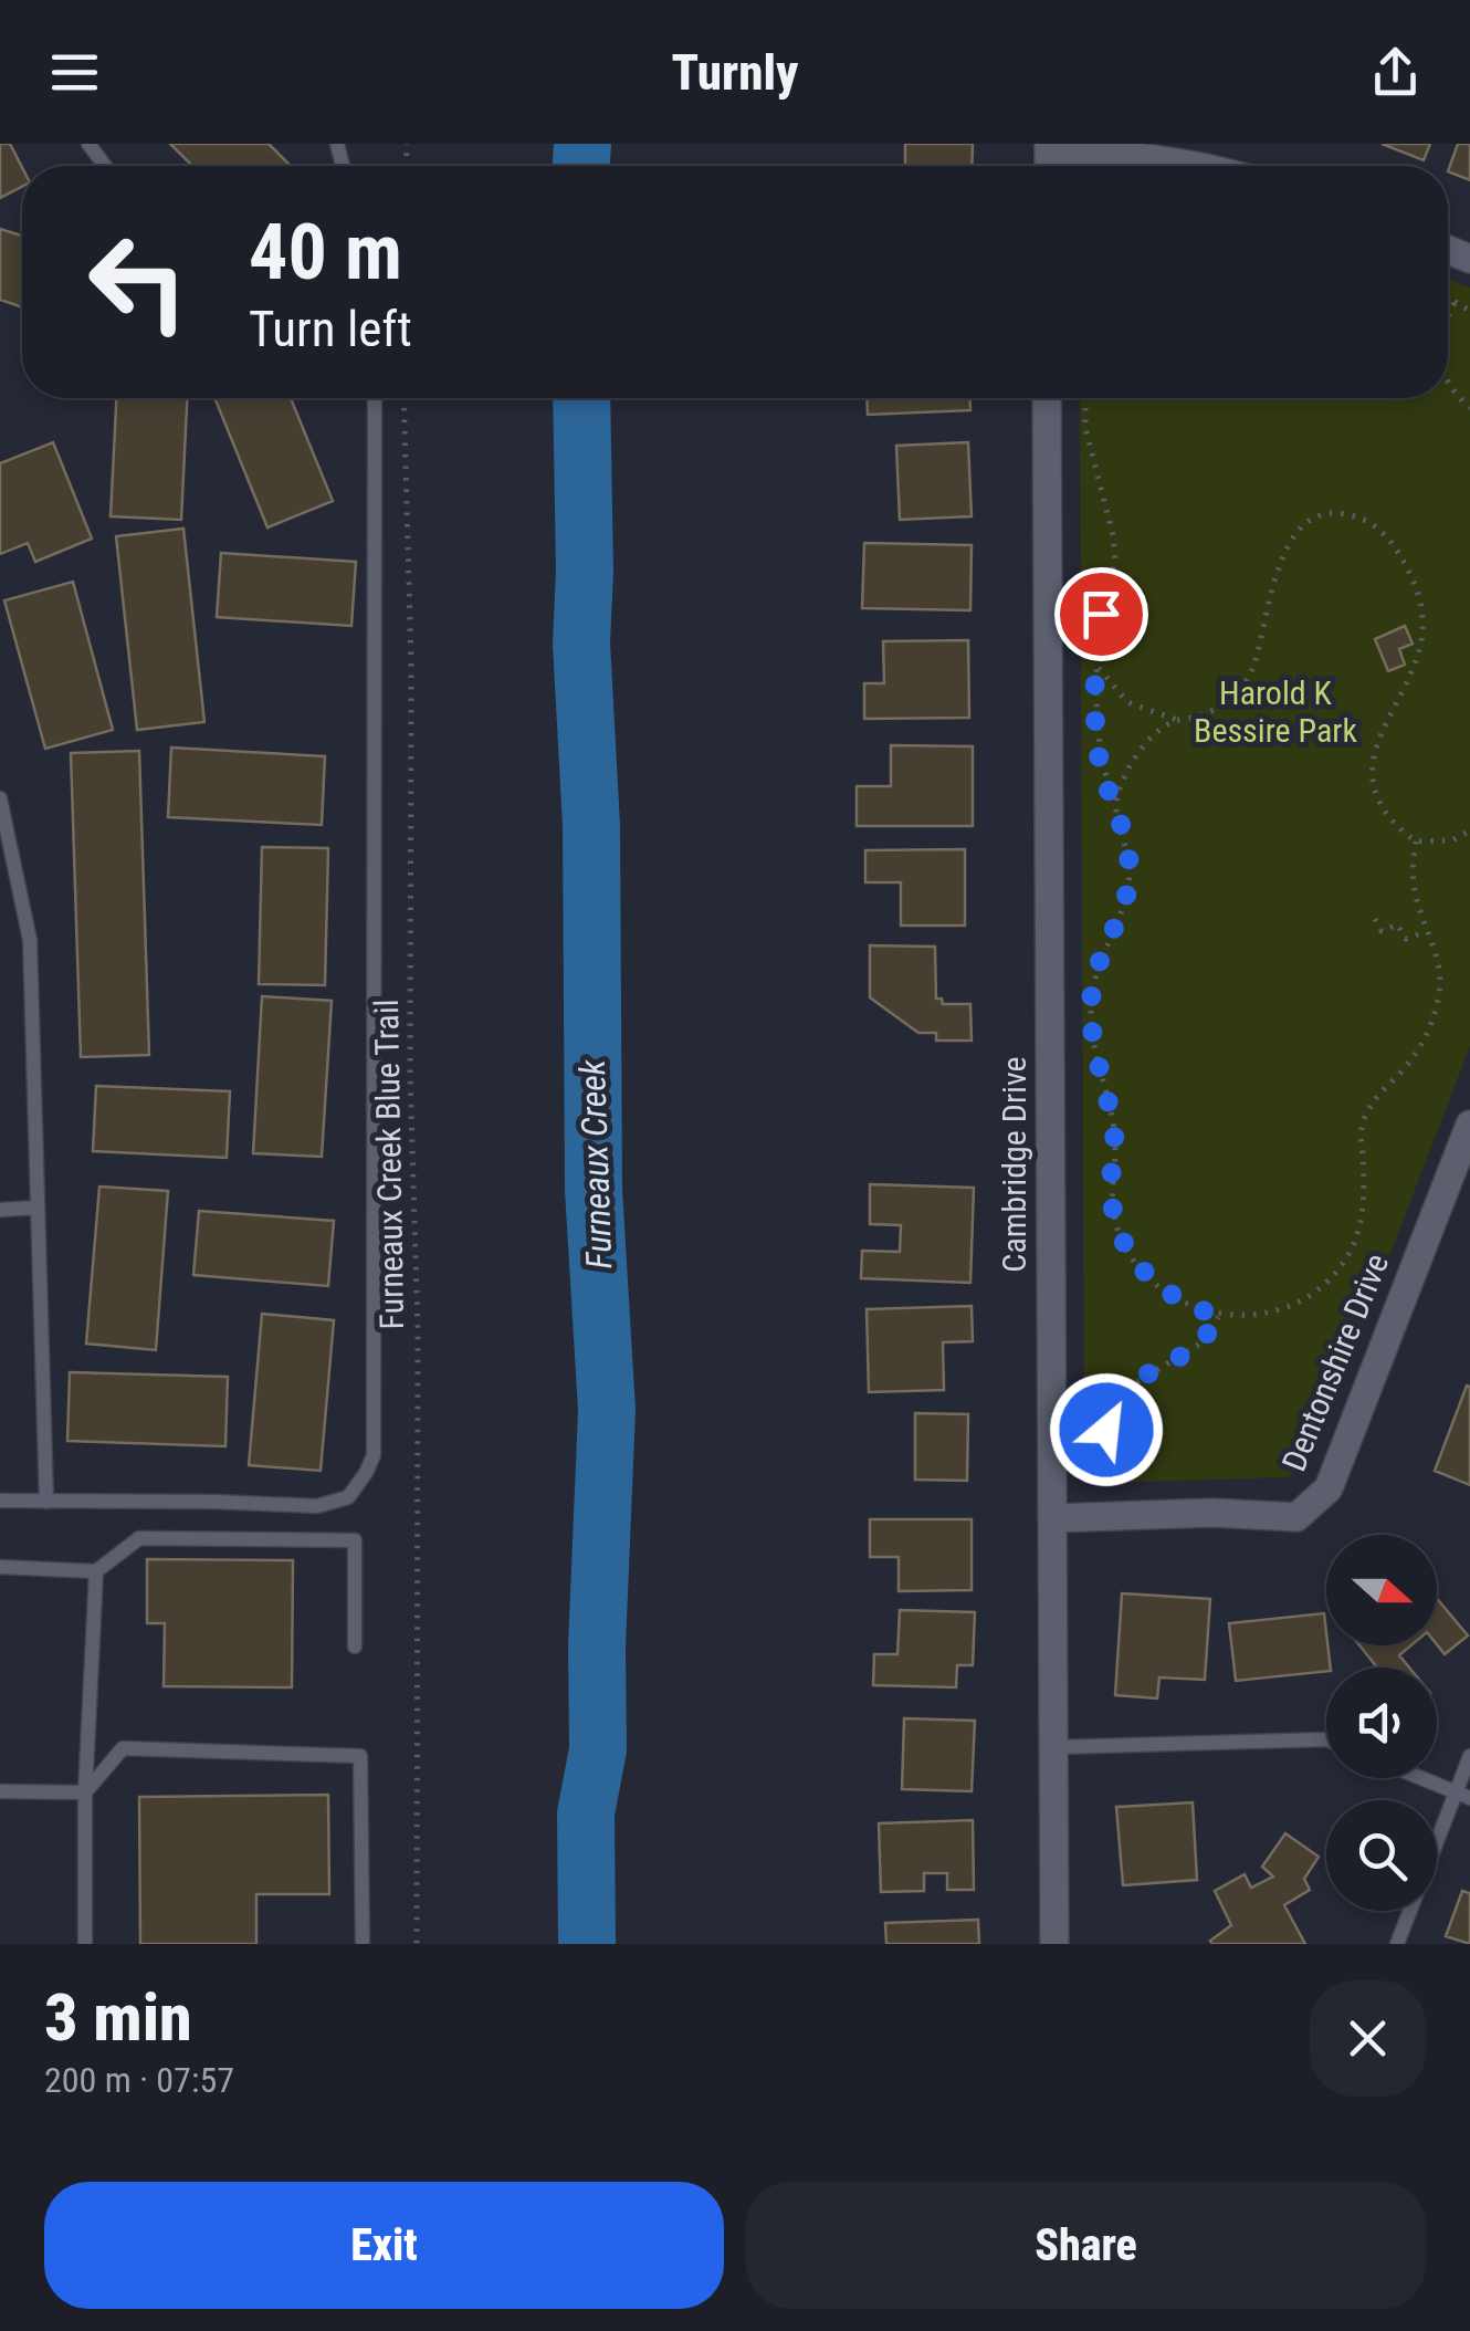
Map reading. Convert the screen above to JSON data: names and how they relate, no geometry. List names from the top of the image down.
{
  "streets": {
    "street": ["Cambridge Drive", "Dentonshire Drive"],
    "path": ["Furneaux Creek Blue Trail"]
  },
  "crossings": [
    ["Cambridge Drive", "Dentonshire Drive"]
  ],
  "water": ["Furneaux Creek"],
  "parks": ["Harold K Bessire Park"],
  "north": "right",
  "page": {
    "header": "Turnly",
    "turn": ["40 m", "Turn left"],
    "heading": ["3 min", "200 m · 07:57"],
    "buttons": ["Exit", "Share"]
  }
}
